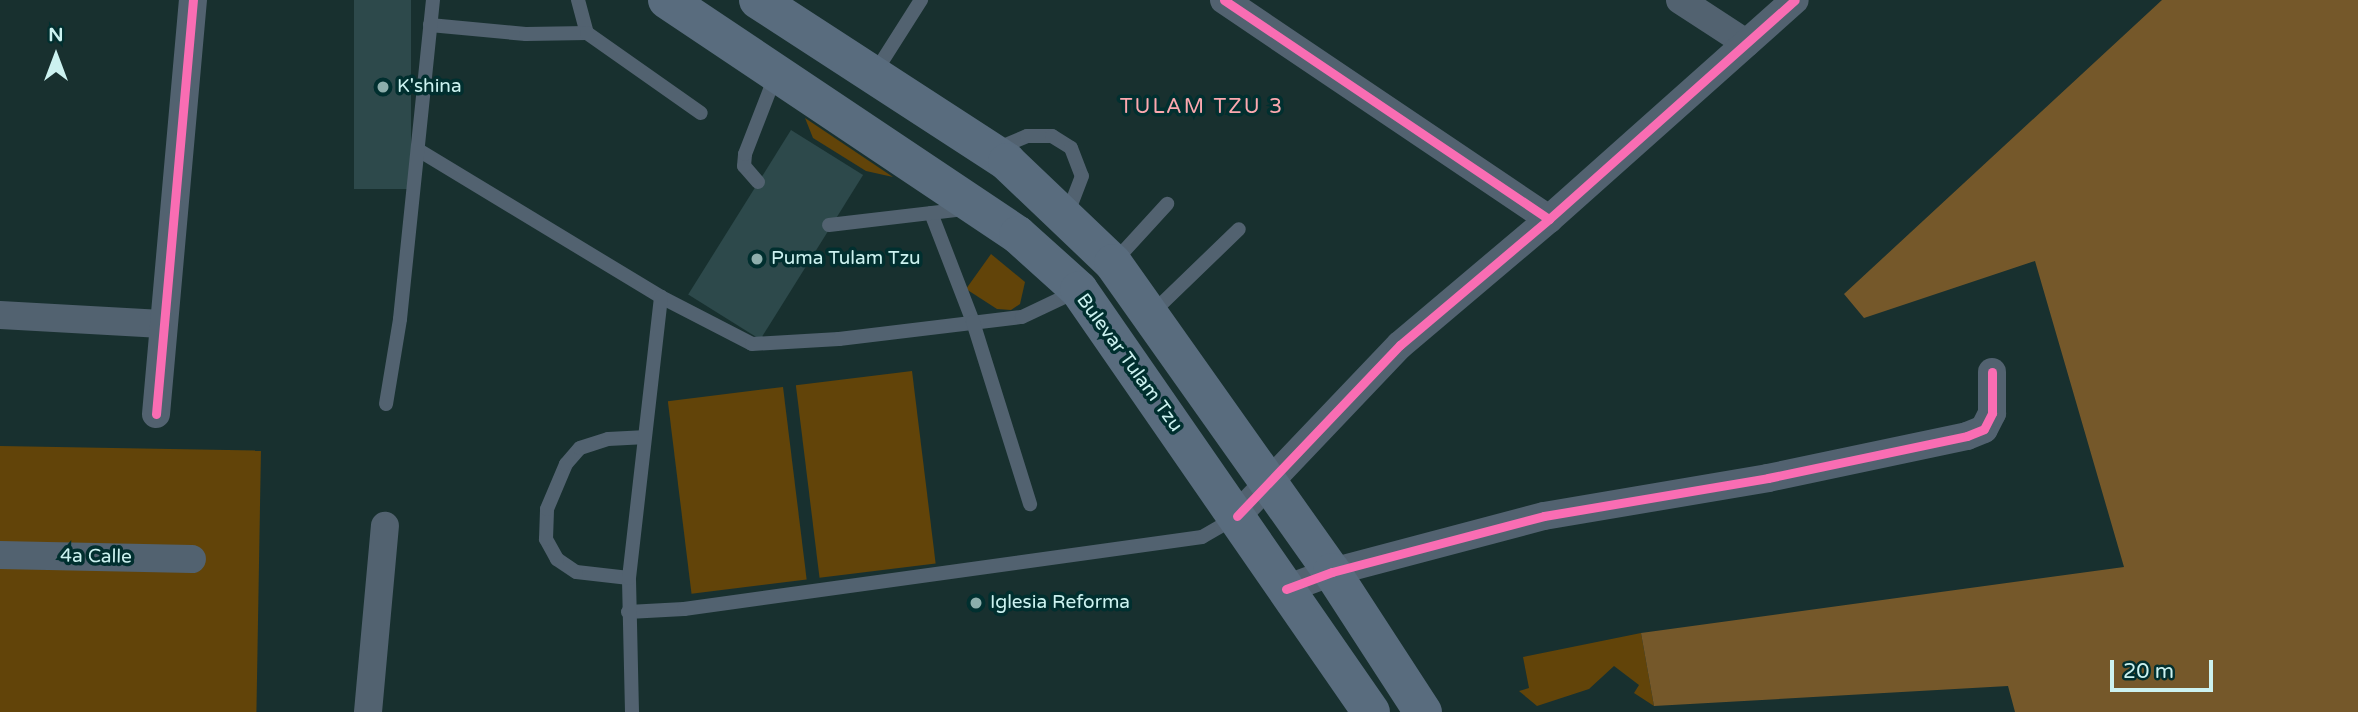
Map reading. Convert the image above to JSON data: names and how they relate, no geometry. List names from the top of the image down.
{
  "streets": {
    "main road": ["Bulevar Tulam Tzu"],
    "street": ["4a Calle"]
  },
  "districts": ["TULAM TZU 3"],
  "places": ["K'shina", "Puma Tulam Tzu", "Iglesia Reforma"],
  "scale_bar": "20 m",
  "north": "top"
}
